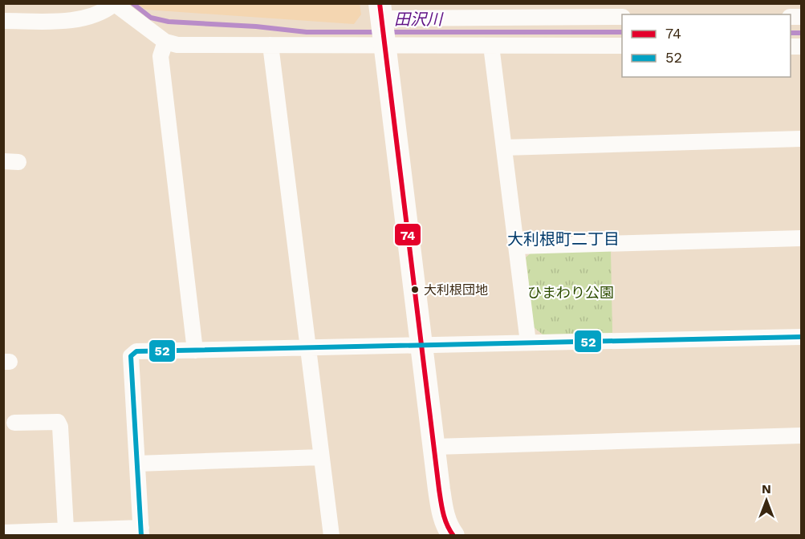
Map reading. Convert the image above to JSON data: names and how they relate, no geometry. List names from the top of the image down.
{
  "districts": ["大利根町二丁目"],
  "water": ["田沢川"],
  "parks": ["ひまわり公園"],
  "places": ["大利根団地"],
  "lines": ["transit line 74", "transit line 52"],
  "legend": ["74", "52"],
  "north": "top"
}
